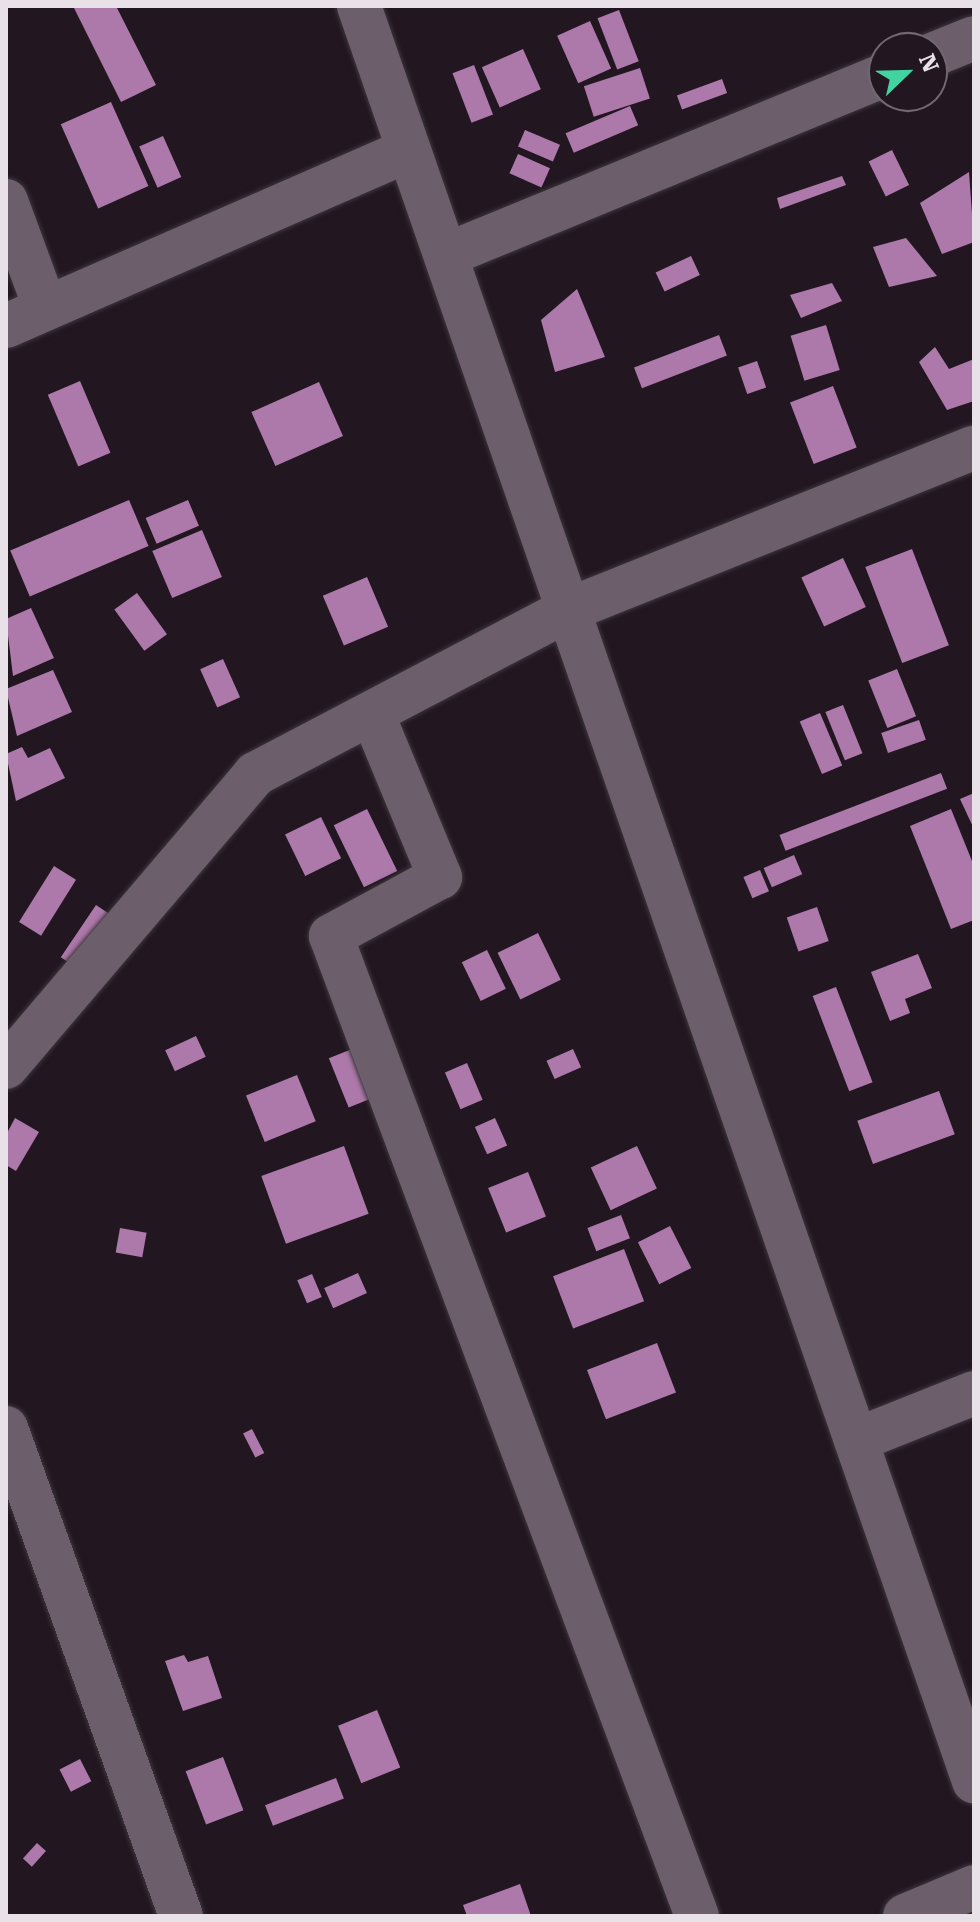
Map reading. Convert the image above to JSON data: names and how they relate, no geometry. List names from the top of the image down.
{
  "north": "top right"
}
